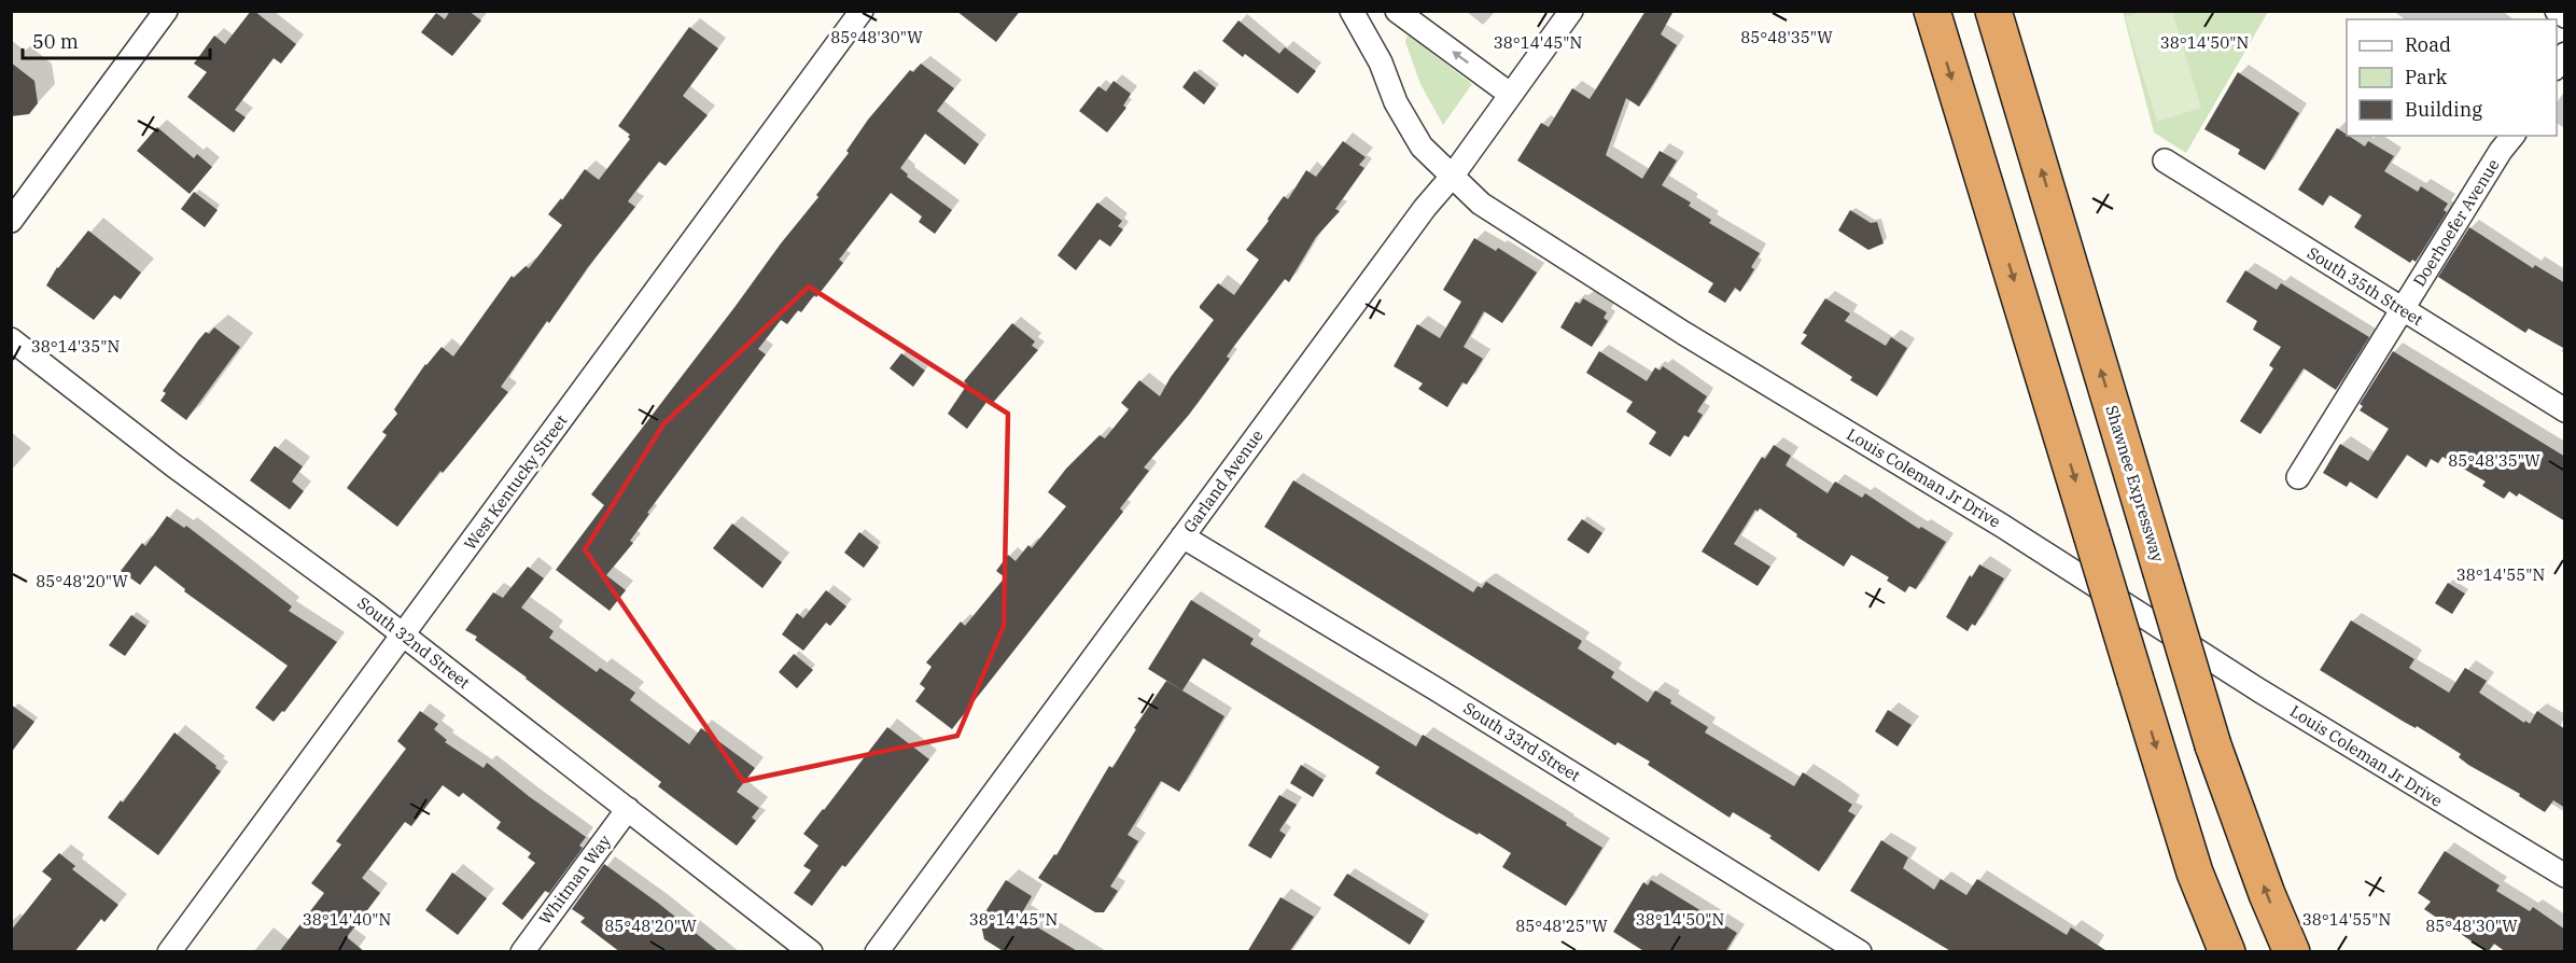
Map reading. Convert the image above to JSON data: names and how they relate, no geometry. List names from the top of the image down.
{
  "streets": {
    "highway": ["Shawnee Expressway"],
    "street": [
      "Doerhoefer Avenue",
      "South 35th Street",
      "Louis Coleman Jr Drive",
      "Garland Avenue",
      "West Kentucky Street",
      "South 32nd Street",
      "South 33rd Street",
      "Whitman Way"
    ]
  },
  "crossings": [
    ["Doerhoefer Avenue", "South 35th Street"],
    ["Louis Coleman Jr Drive", "Garland Avenue"],
    ["Garland Avenue", "South 33rd Street"],
    ["West Kentucky Street", "South 32nd Street"],
    ["South 32nd Street", "Whitman Way"]
  ],
  "legend": ["Road", "Park", "Building"],
  "scale_bar": "50 m",
  "coordinates": [
    "85°48'30\"W",
    "85°48'35\"W",
    "38°14'45\"N",
    "38°14'50\"N",
    "38°14'35\"N",
    "38°14'55\"N",
    "85°48'20\"W",
    "38°14'40\"N",
    "85°48'25\"W"
  ]
}
